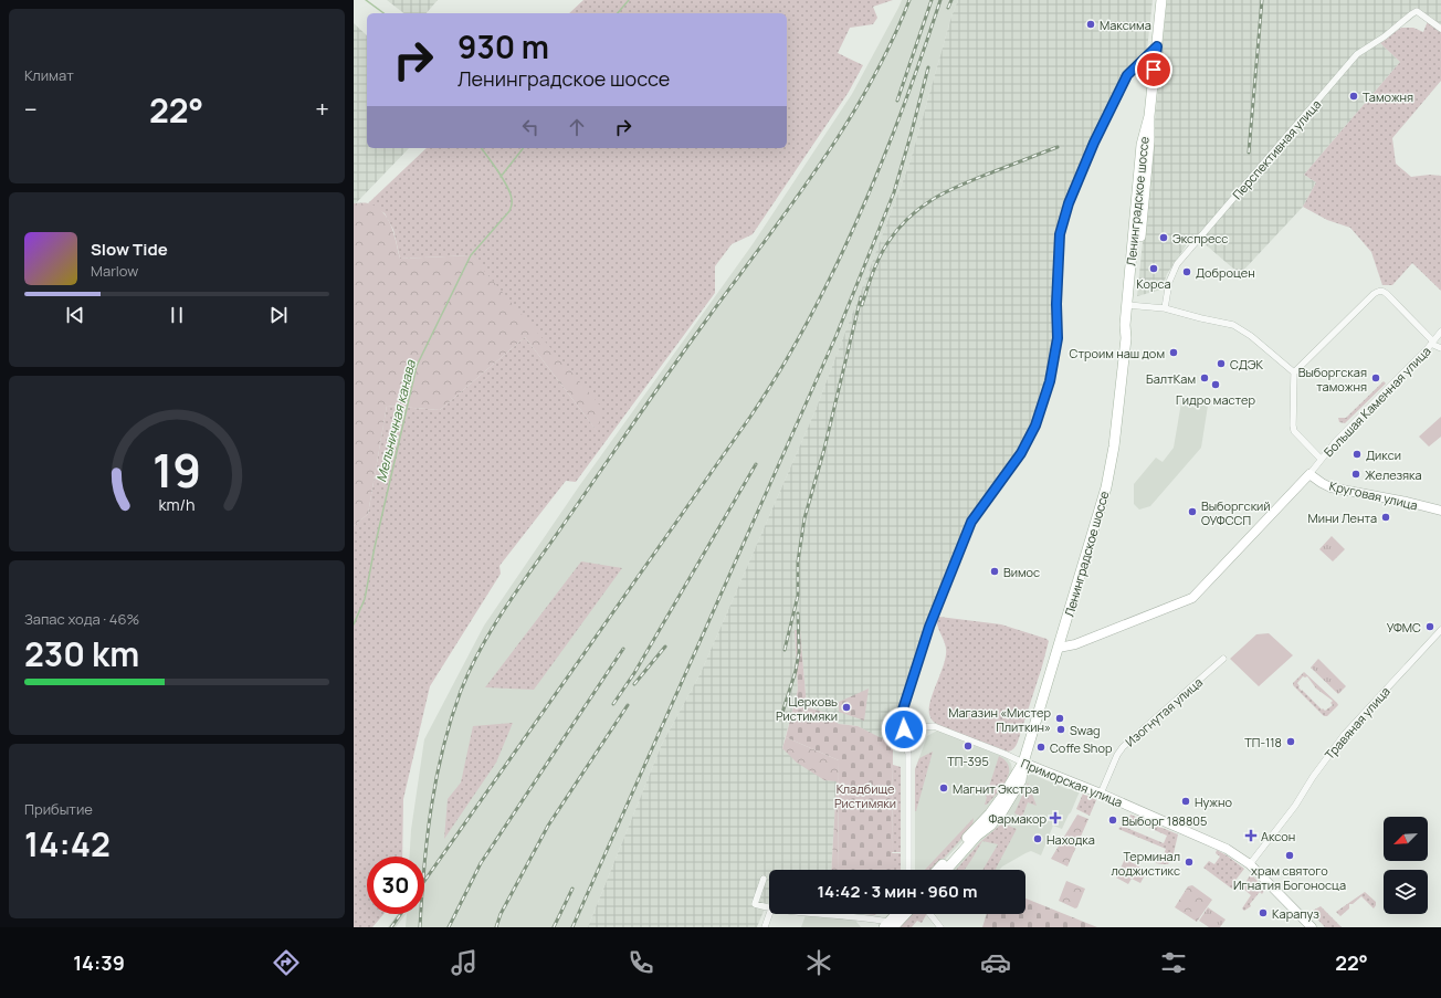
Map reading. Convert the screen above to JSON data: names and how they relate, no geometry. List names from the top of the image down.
{
  "streets": {
    "main road": ["Ленинградское шоссе"],
    "street": [
      "Перспективная улица",
      "Большая Каменная улица",
      "Круговая улица",
      "Изогнутая улица",
      "Травяная улица",
      "Приморская улица"
    ]
  },
  "crossings": [
    ["Ленинградское шоссе", "Большая Каменная улица"],
    ["Ленинградское шоссе", "Приморская улица"],
    ["Большая Каменная улица", "Круговая улица"],
    ["Изогнутая улица", "Приморская улица"],
    ["Травяная улица", "Приморская улица"]
  ],
  "water": ["Мельничная канава"],
  "parks": ["Кладбище Ристимяки"],
  "places": {
    "other": [
      "Максима",
      "Таможня",
      "Экспресс",
      "Корса",
      "Доброцен",
      "Строим наш дом",
      "СДЭК",
      "БалтКам",
      "Выборгская таможня",
      "Гидро мастер",
      "Дикси",
      "Железяка",
      "Выборгский ОУФССП",
      "Мини Лента",
      "Вимос",
      "УФМС",
      "Церковь Ристимяки",
      "Магазин «Мистер Плиткин»",
      "Swag",
      "ТП-118",
      "ТП-395",
      "Coffe Shop",
      "Магнит Экстра",
      "Нужно",
      "Выборг 188805",
      "Находка",
      "храм святого Игнатия Богоносца",
      "Терминал лоджистикс",
      "Карапуз"
    ],
    "health": ["Фармакор", "Аксон"]
  },
  "north": "bottom left",
  "page": {
    "tile": [
      "Климат",
      ["Запас хода · 46%", "230 km"],
      ["Прибытие", "14:42"]
    ],
    "turn": ["930 m", "Ленинградское шоссе"],
    "heat": ["−", "22°", "+"],
    "song": ["Slow Tide", "Marlow"],
    "limit": "30",
    "trip": "14:42 · 3 мин · 960 m",
    "tabs": ["14:39", "22°"],
    "gauge": ["19", "km/h"]
  }
}
